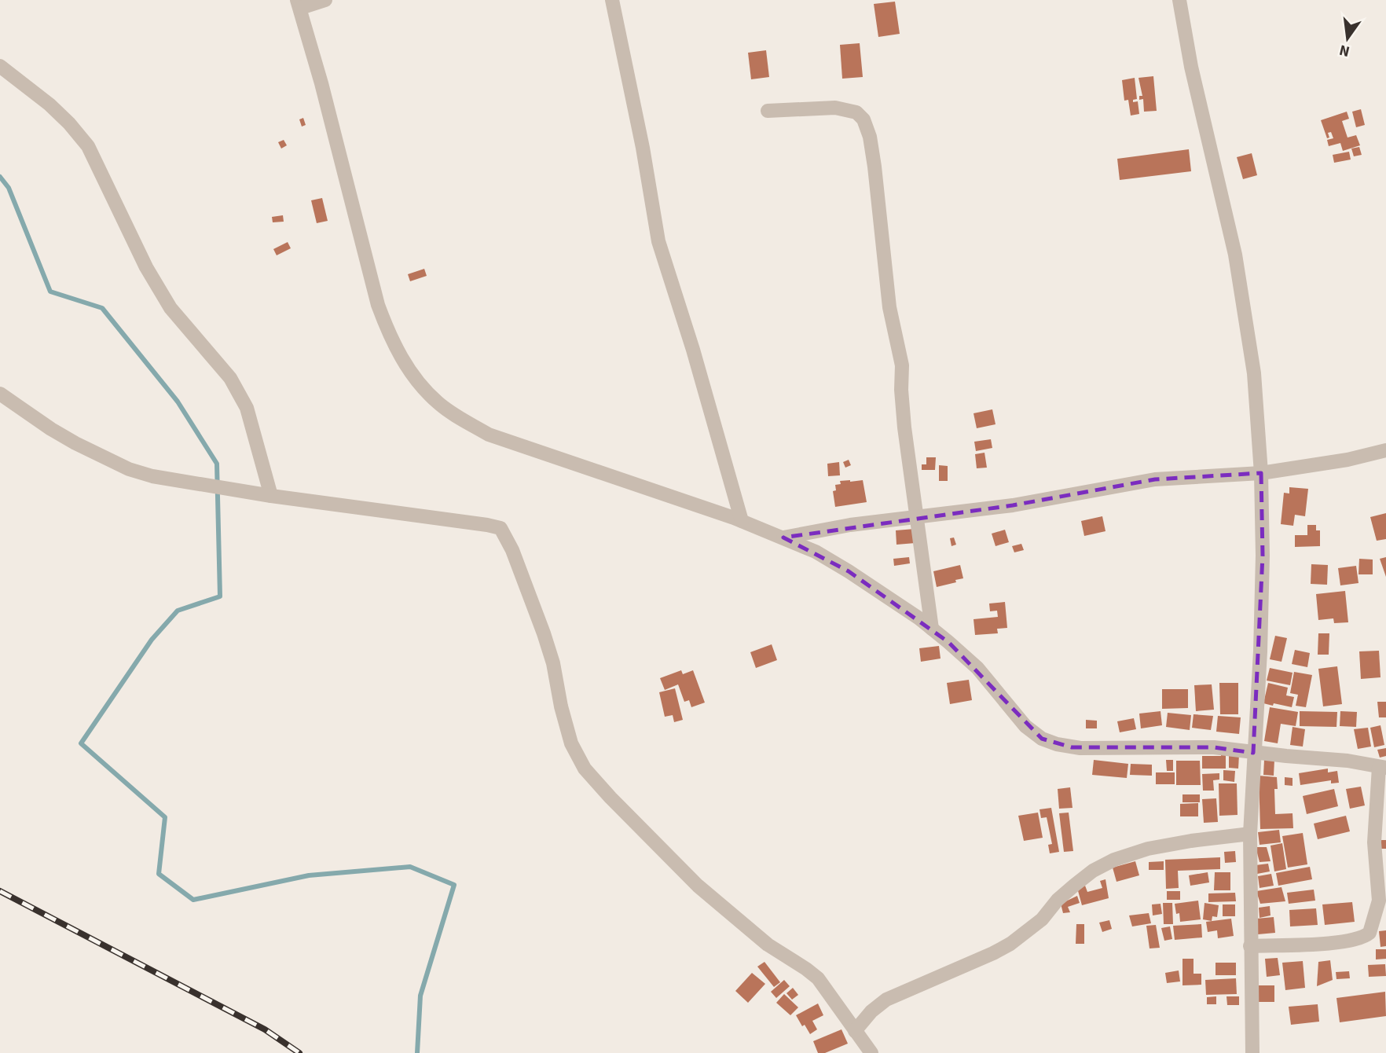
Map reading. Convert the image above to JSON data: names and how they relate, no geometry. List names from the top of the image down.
{
  "north": "bottom"
}
